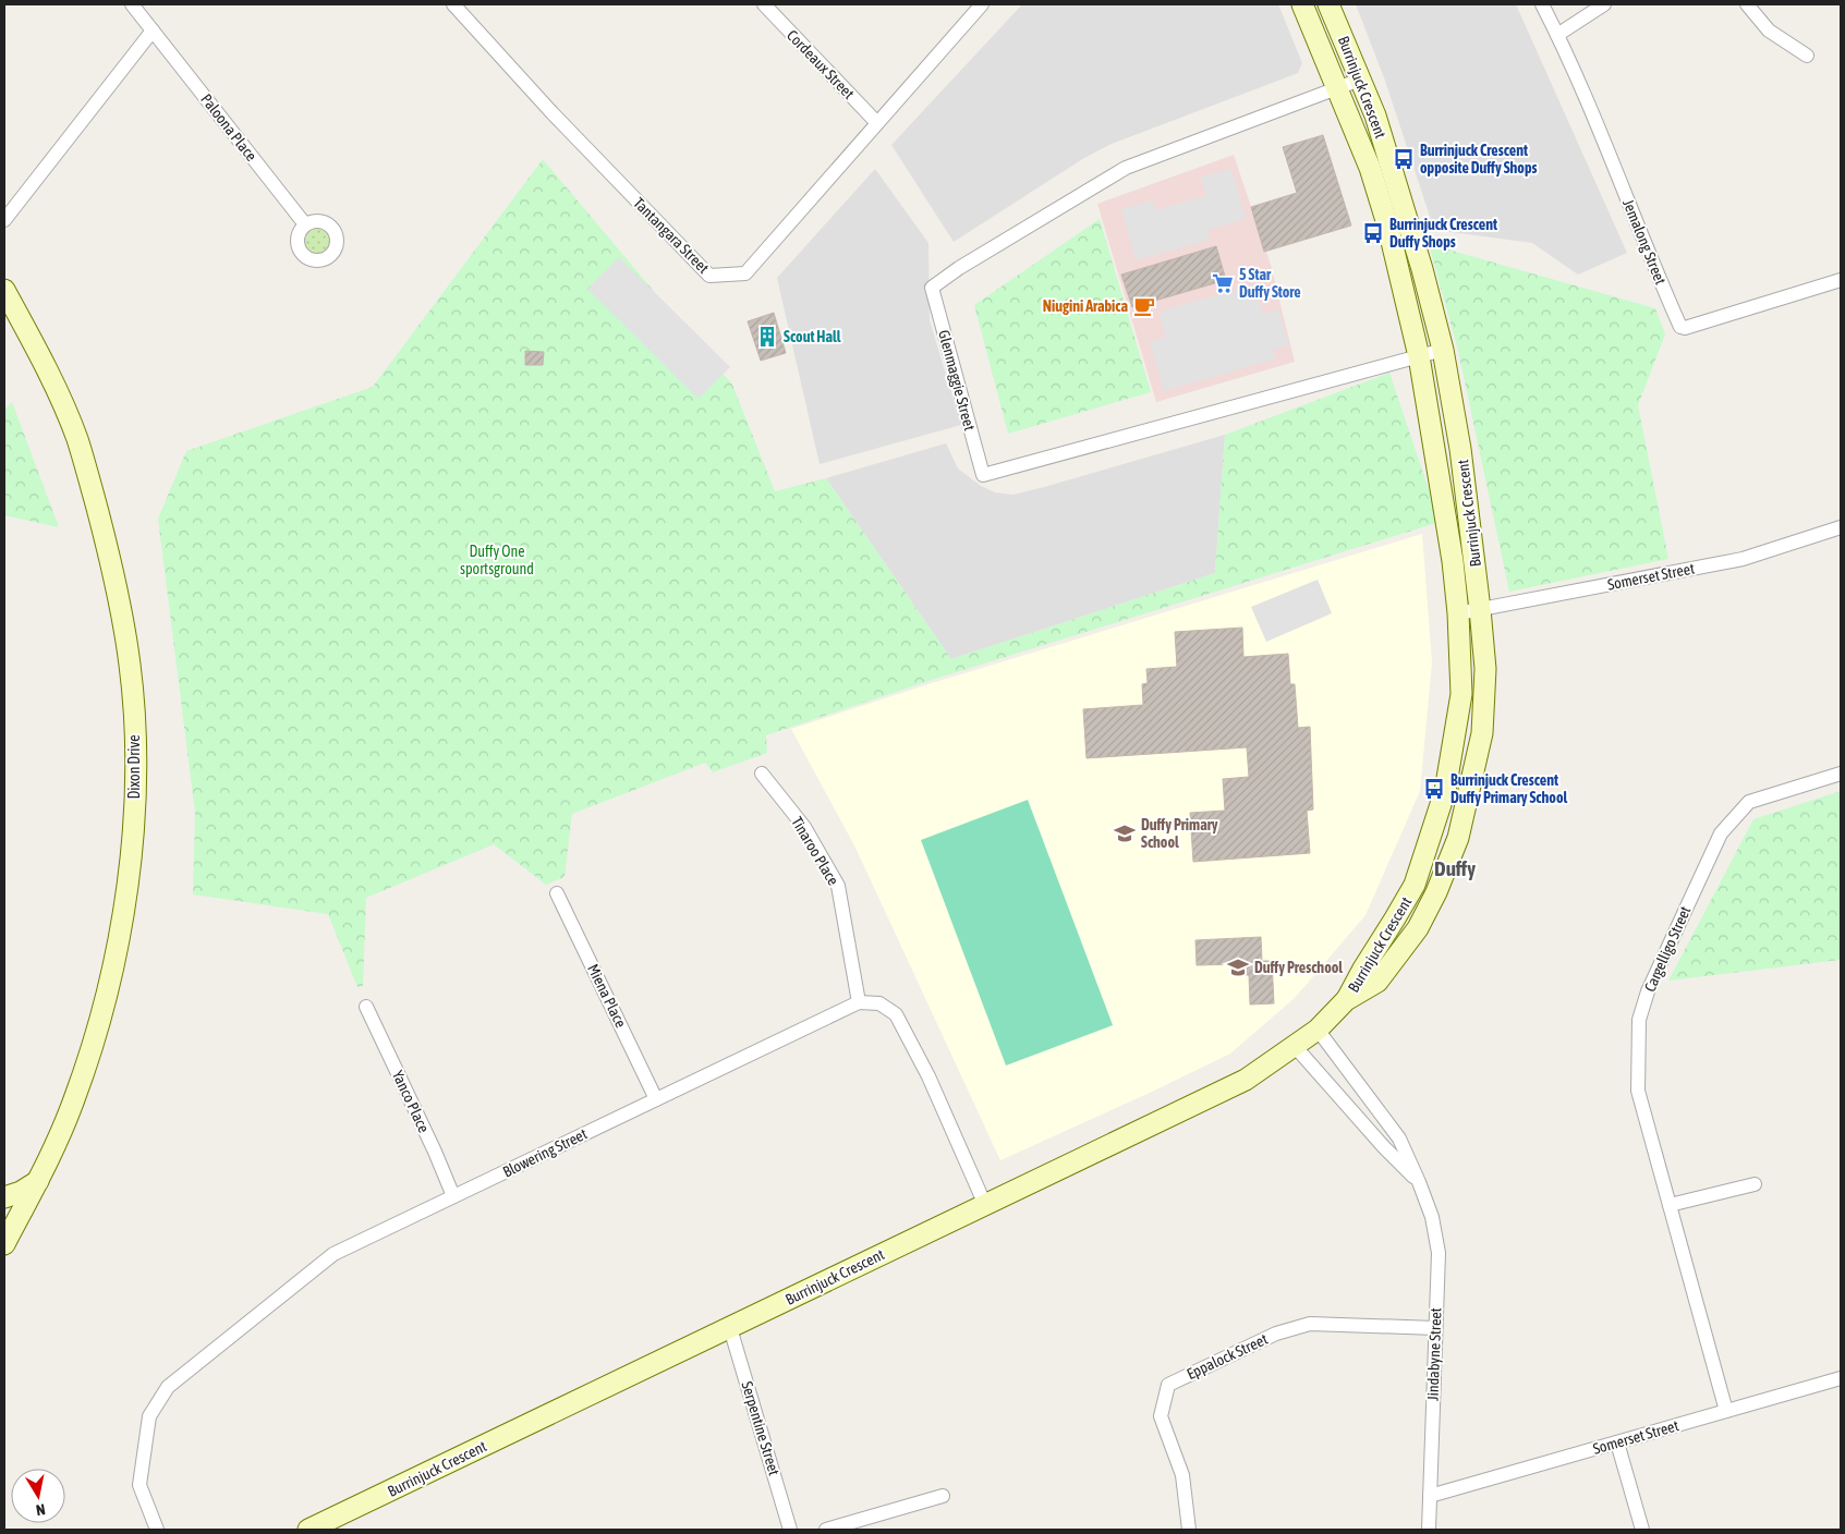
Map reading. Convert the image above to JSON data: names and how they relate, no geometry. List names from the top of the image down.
{
  "streets": {
    "street": [
      "Cordeaux Street",
      "Burrinjuck Crescent",
      "Paloona Place",
      "Tantangara Street",
      "Jemalong Street",
      "Glenmaggie Street",
      "Somerset Street",
      "Dixon Drive",
      "Tinaroo Place",
      "Cargelligo Street",
      "Miena Place",
      "Yanco Place",
      "Blowering Street",
      "Jindabyne Street",
      "Eppalock Street",
      "Serpentine Street"
    ]
  },
  "crossings": [
    ["Cordeaux Street", "Tantangara Street"],
    ["Burrinjuck Crescent", "Glenmaggie Street"],
    ["Burrinjuck Crescent", "Somerset Street"],
    ["Burrinjuck Crescent", "Jindabyne Street"],
    ["Burrinjuck Crescent", "Serpentine Street"],
    ["Somerset Street", "Cargelligo Street"],
    ["Somerset Street", "Jindabyne Street"],
    ["Tinaroo Place", "Blowering Street"],
    ["Miena Place", "Blowering Street"],
    ["Yanco Place", "Blowering Street"],
    ["Jindabyne Street", "Eppalock Street"]
  ],
  "districts": ["Duffy"],
  "parks": ["Duffy One sportsground"],
  "places": {
    "bus stop": ["Burrinjuck Crescent opposite Duffy Shops", "Burrinjuck Crescent Duffy Shops", "Burrinjuck Crescent Duffy Primary School"],
    "supermarket": ["5 Star Duffy Store"],
    "cafe": ["Niugini Arabica"],
    "building": ["Scout Hall"],
    "school or university": ["Duffy Primary School", "Duffy Preschool"]
  },
  "north": "bottom"
}
